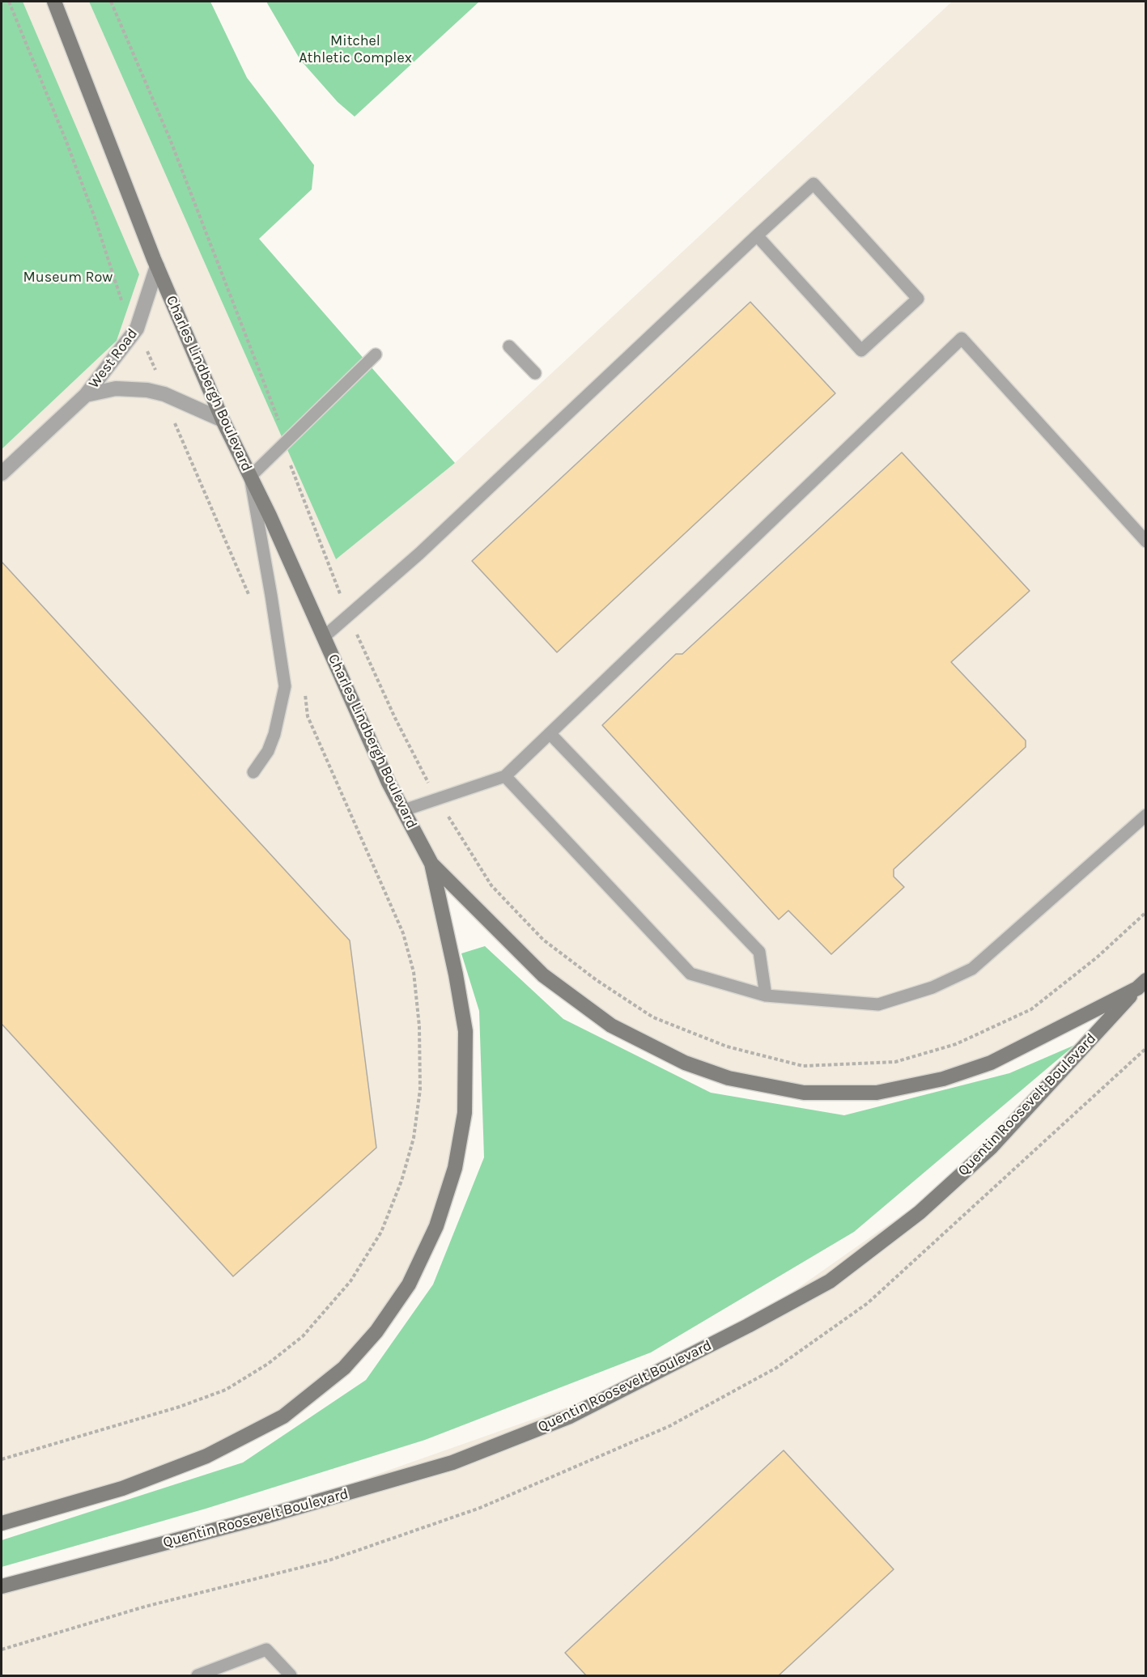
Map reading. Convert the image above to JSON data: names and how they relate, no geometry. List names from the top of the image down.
{
  "streets": {
    "street": ["West Road", "Charles Lindbergh Boulevard", "Quentin Roosevelt Boulevard"]
  },
  "crossings": [
    ["West Road", "Charles Lindbergh Boulevard"],
    ["Charles Lindbergh Boulevard", "Quentin Roosevelt Boulevard"]
  ],
  "parks": ["Mitchel Athletic Complex", "Museum Row"]
}
